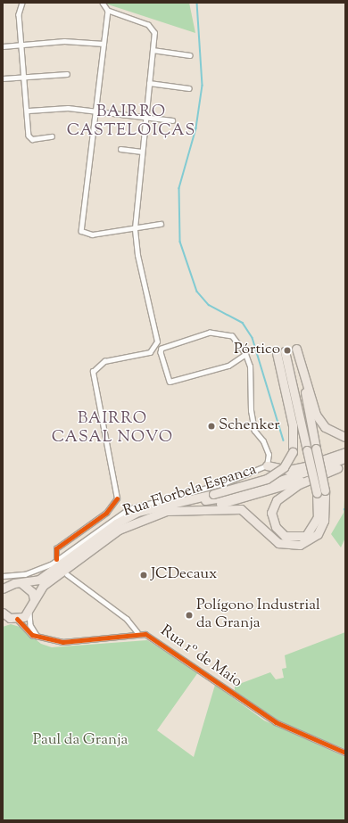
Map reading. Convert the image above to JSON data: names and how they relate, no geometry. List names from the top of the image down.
{
  "streets": {
    "street": ["Rua Florbela Espanca", "Rua 1º de Maio"]
  },
  "districts": ["BAIRRO CASTELOIÇAS", "BAIRRO CASAL NOVO"],
  "parks": ["Paul da Granja"],
  "places": [
    "Pórtico",
    "Schenker",
    "JCDecaux",
    "Polígono Industrial da Granja"
  ]
}
